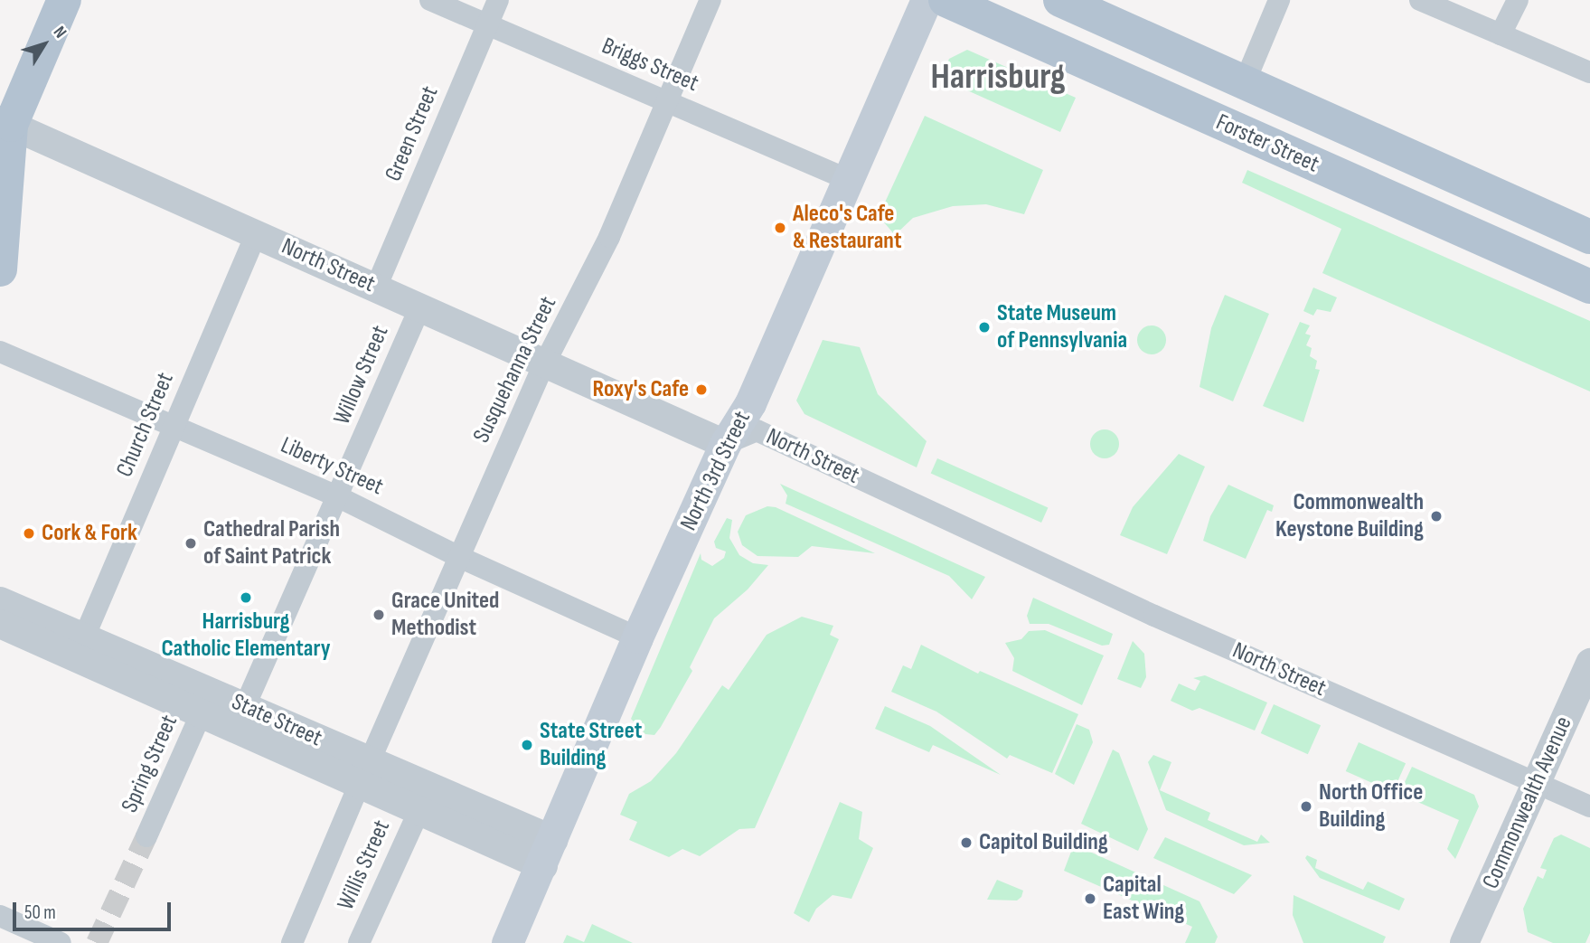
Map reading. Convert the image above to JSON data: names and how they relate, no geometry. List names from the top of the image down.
{
  "streets": {
    "main road": ["Forster Street", "North 3rd Street"],
    "street": [
      "Briggs Street",
      "Green Street",
      "North Street",
      "Susquehanna Street",
      "Willow Street",
      "Church Street",
      "Liberty Street",
      "State Street",
      "Spring Street",
      "Commonwealth Avenue",
      "Willis Street"
    ]
  },
  "crossings": [
    ["Briggs Street", "Green Street"],
    ["Briggs Street", "Susquehanna Street"],
    ["Briggs Street", "North 3rd Street"],
    ["Green Street", "North Street"],
    ["North Street", "Susquehanna Street"],
    ["North Street", "Willow Street"],
    ["North Street", "Church Street"],
    ["North Street", "North 3rd Street"],
    ["North Street", "Commonwealth Avenue"],
    ["Susquehanna Street", "Liberty Street"],
    ["Susquehanna Street", "State Street"],
    ["Willow Street", "Liberty Street"],
    ["Willow Street", "State Street"],
    ["Church Street", "Liberty Street"],
    ["Church Street", "State Street"],
    ["Liberty Street", "North 3rd Street"],
    ["North 3rd Street", "State Street"],
    ["State Street", "Spring Street"],
    ["State Street", "Willis Street"]
  ],
  "districts": ["Harrisburg"],
  "places": [
    "Aleco's Cafe & Restaurant",
    "State Museum of Pennsylvania",
    "Roxy's Cafe",
    "Commonwealth Keystone Building",
    "Cork & Fork",
    "Cathedral Parish of Saint Patrick",
    "Harrisburg Catholic Elementary",
    "Grace United Methodist",
    "State Street Building",
    "North Office Building",
    "Capitol Building",
    "Capital East Wing"
  ],
  "scale_bar": "50 m",
  "north": "top right"
}
